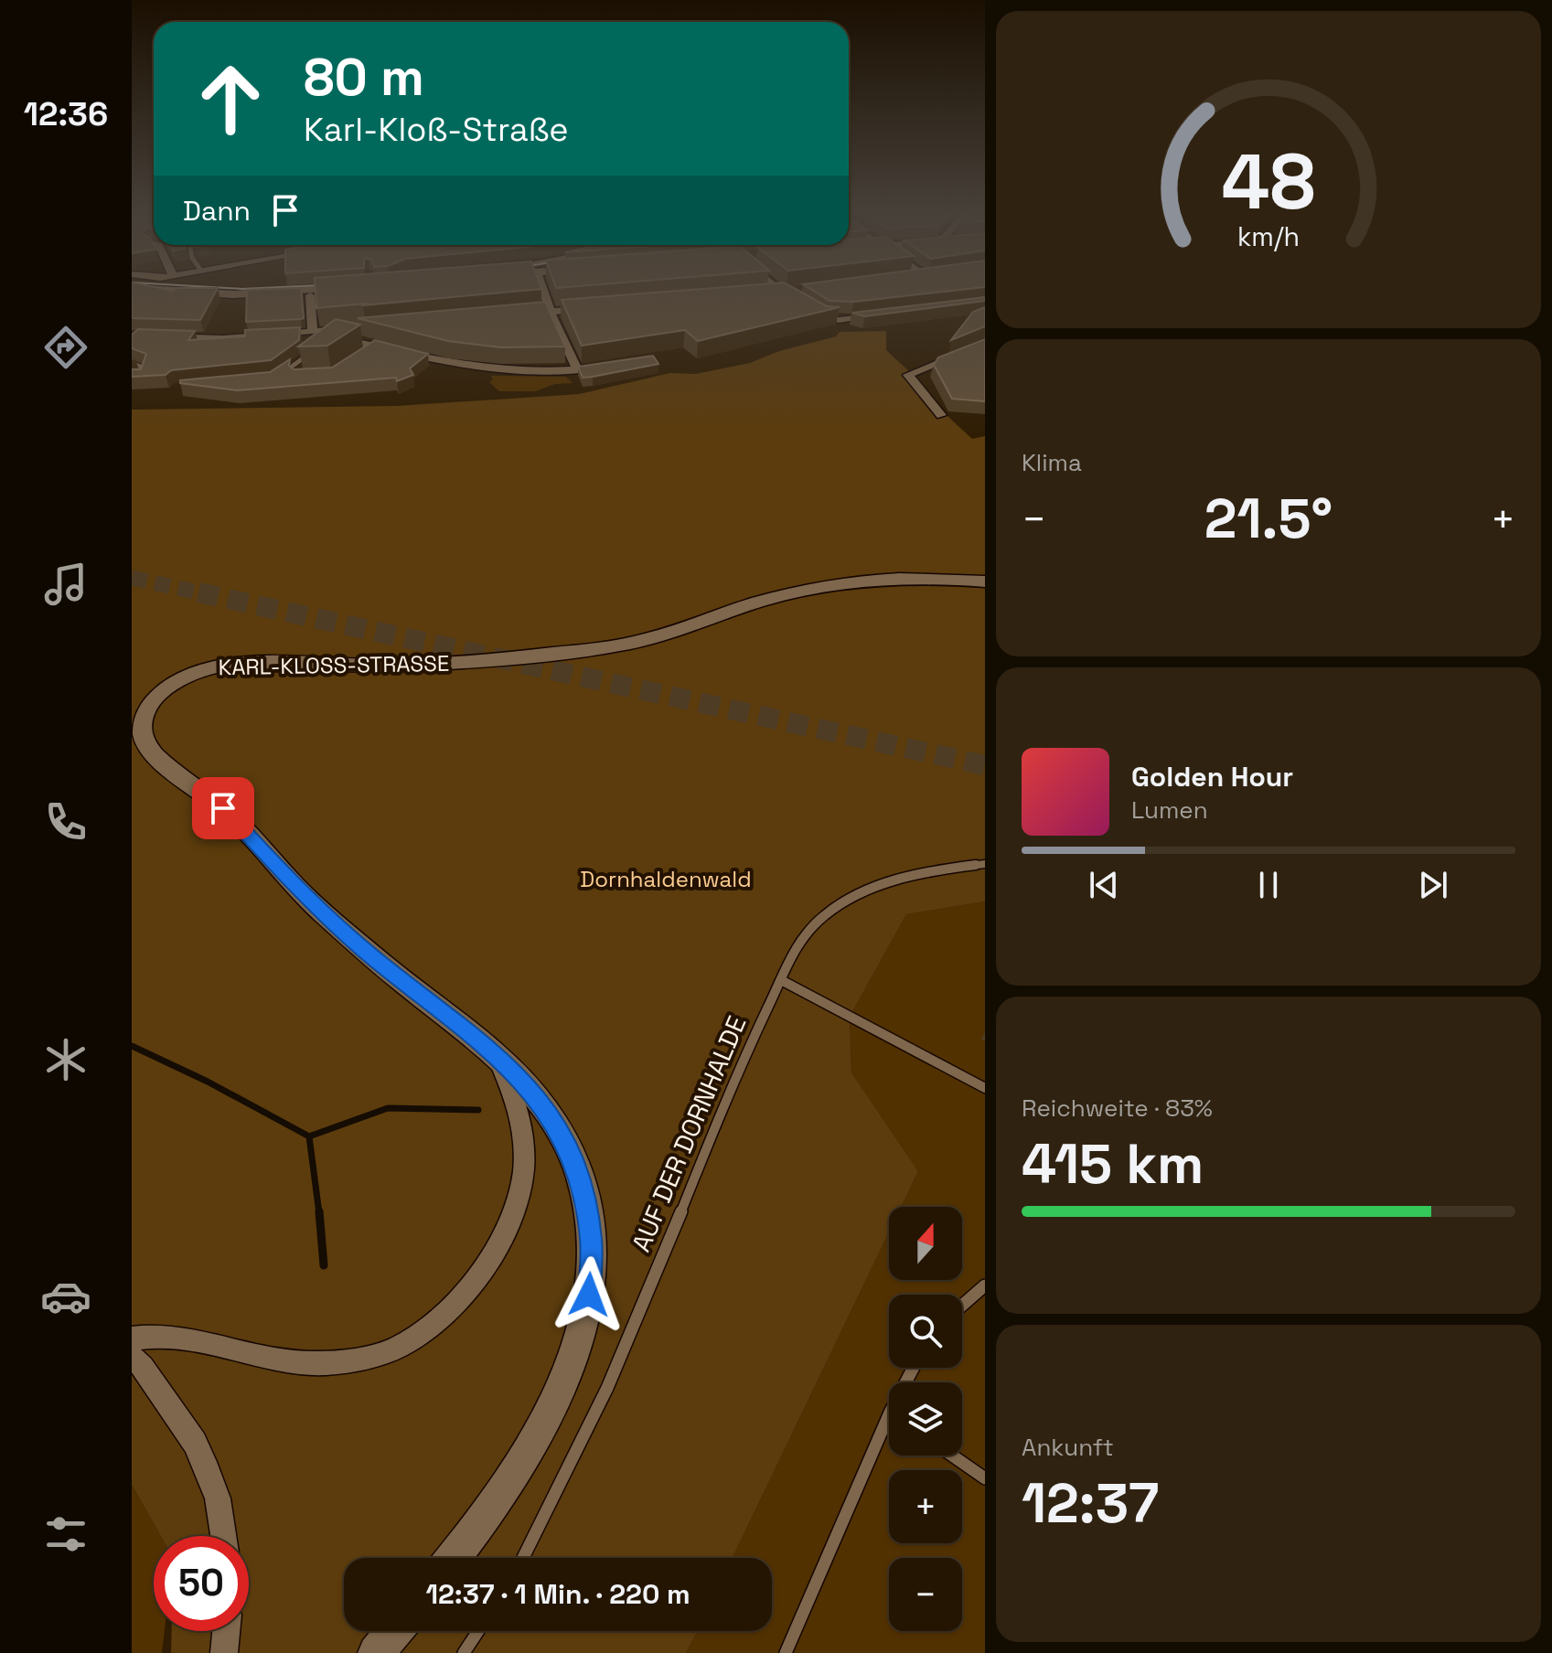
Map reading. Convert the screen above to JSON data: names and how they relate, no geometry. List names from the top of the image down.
{
  "streets": {
    "main road": ["KARL-KLOSS-STRASSE"],
    "lane": ["AUF DER DORNHALDE"]
  },
  "parks": ["Dornhaldenwald"],
  "north": "top",
  "page": {
    "tabs": "12:36",
    "turn": ["80 m", "Karl-Kloß-Straße"],
    "then": "Dann",
    "tile": [
      "Klima",
      ["Reichweite · 83%", "415 km"],
      ["Ankunft", "12:37"]
    ],
    "heat": ["−", "21.5°", "+"],
    "song": ["Golden Hour", "Lumen"],
    "map_buttons": ["+", "−"],
    "limit": "50",
    "trip": "12:37 · 1 Min. · 220 m",
    "gauge": ["48", "km/h"]
  }
}
